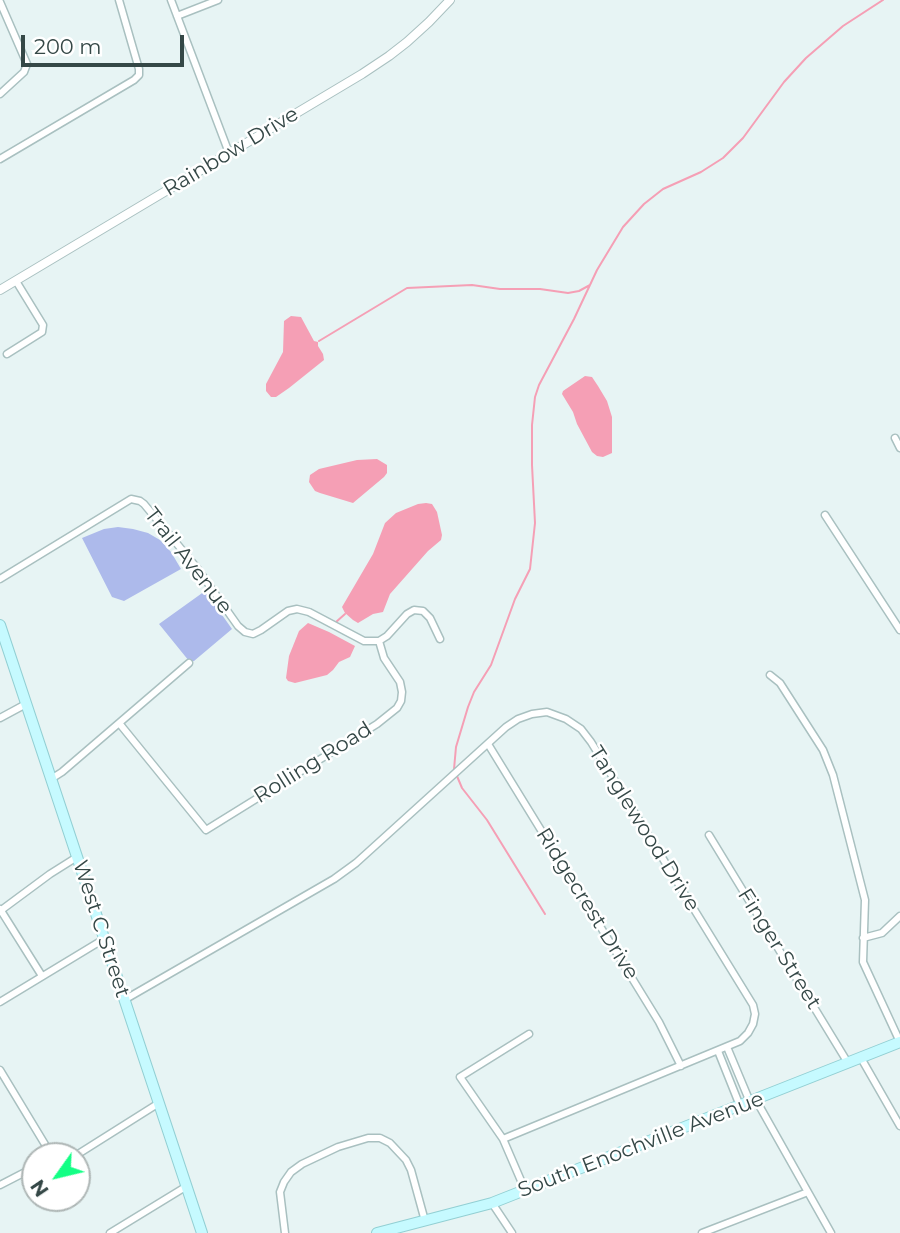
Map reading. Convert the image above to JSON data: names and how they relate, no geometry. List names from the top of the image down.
{
  "streets": {
    "main road": ["West C Street", "South Enochville Avenue"],
    "street": [
      "Rainbow Drive",
      "Trail Avenue",
      "Rolling Road",
      "Tanglewood Drive",
      "Ridgecrest Drive",
      "Finger Street"
    ]
  },
  "crossings": [
    ["Trail Avenue", "Rolling Road"],
    ["Tanglewood Drive", "Ridgecrest Drive"],
    ["Tanglewood Drive", "West C Street"],
    ["Finger Street", "South Enochville Avenue"]
  ],
  "scale_bar": "200 m",
  "north": "bottom left"
}
